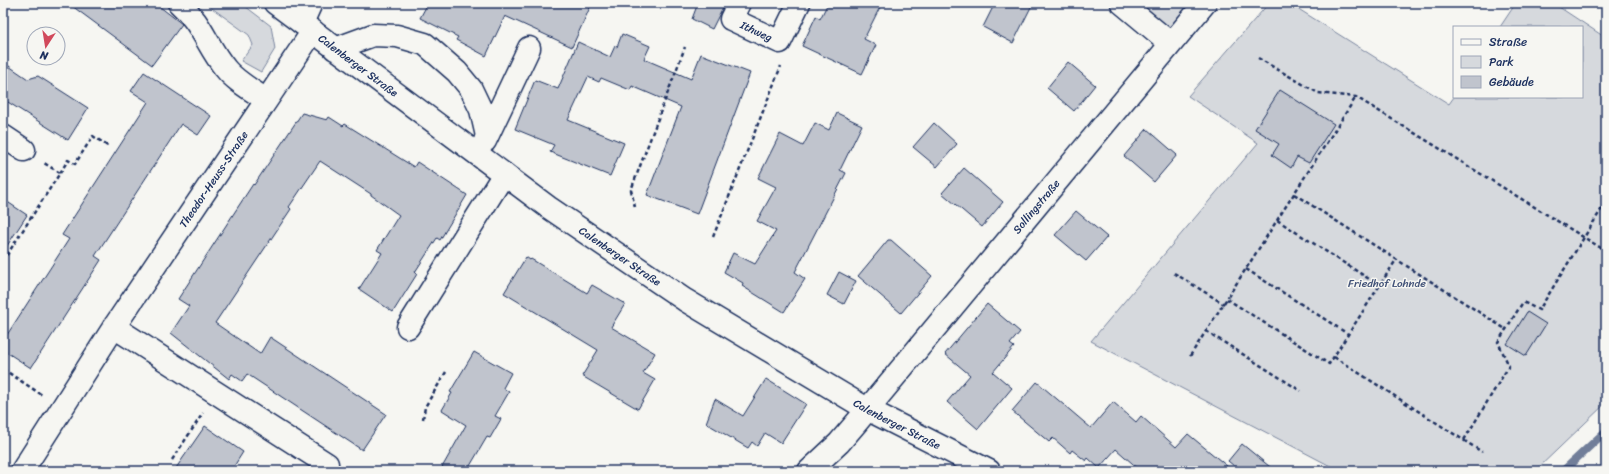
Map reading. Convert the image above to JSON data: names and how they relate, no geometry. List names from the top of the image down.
{
  "streets": {
    "street": [
      "Ithweg",
      "Calenberger Straße",
      "Theodor-Heuss-Straße",
      "Sollingstraße"
    ]
  },
  "crossings": [
    ["Calenberger Straße", "Theodor-Heuss-Straße"],
    ["Calenberger Straße", "Sollingstraße"]
  ],
  "parks": ["Friedhof Lohnde"],
  "legend": ["Straße", "Park", "Gebäude"],
  "north": "bottom"
}
